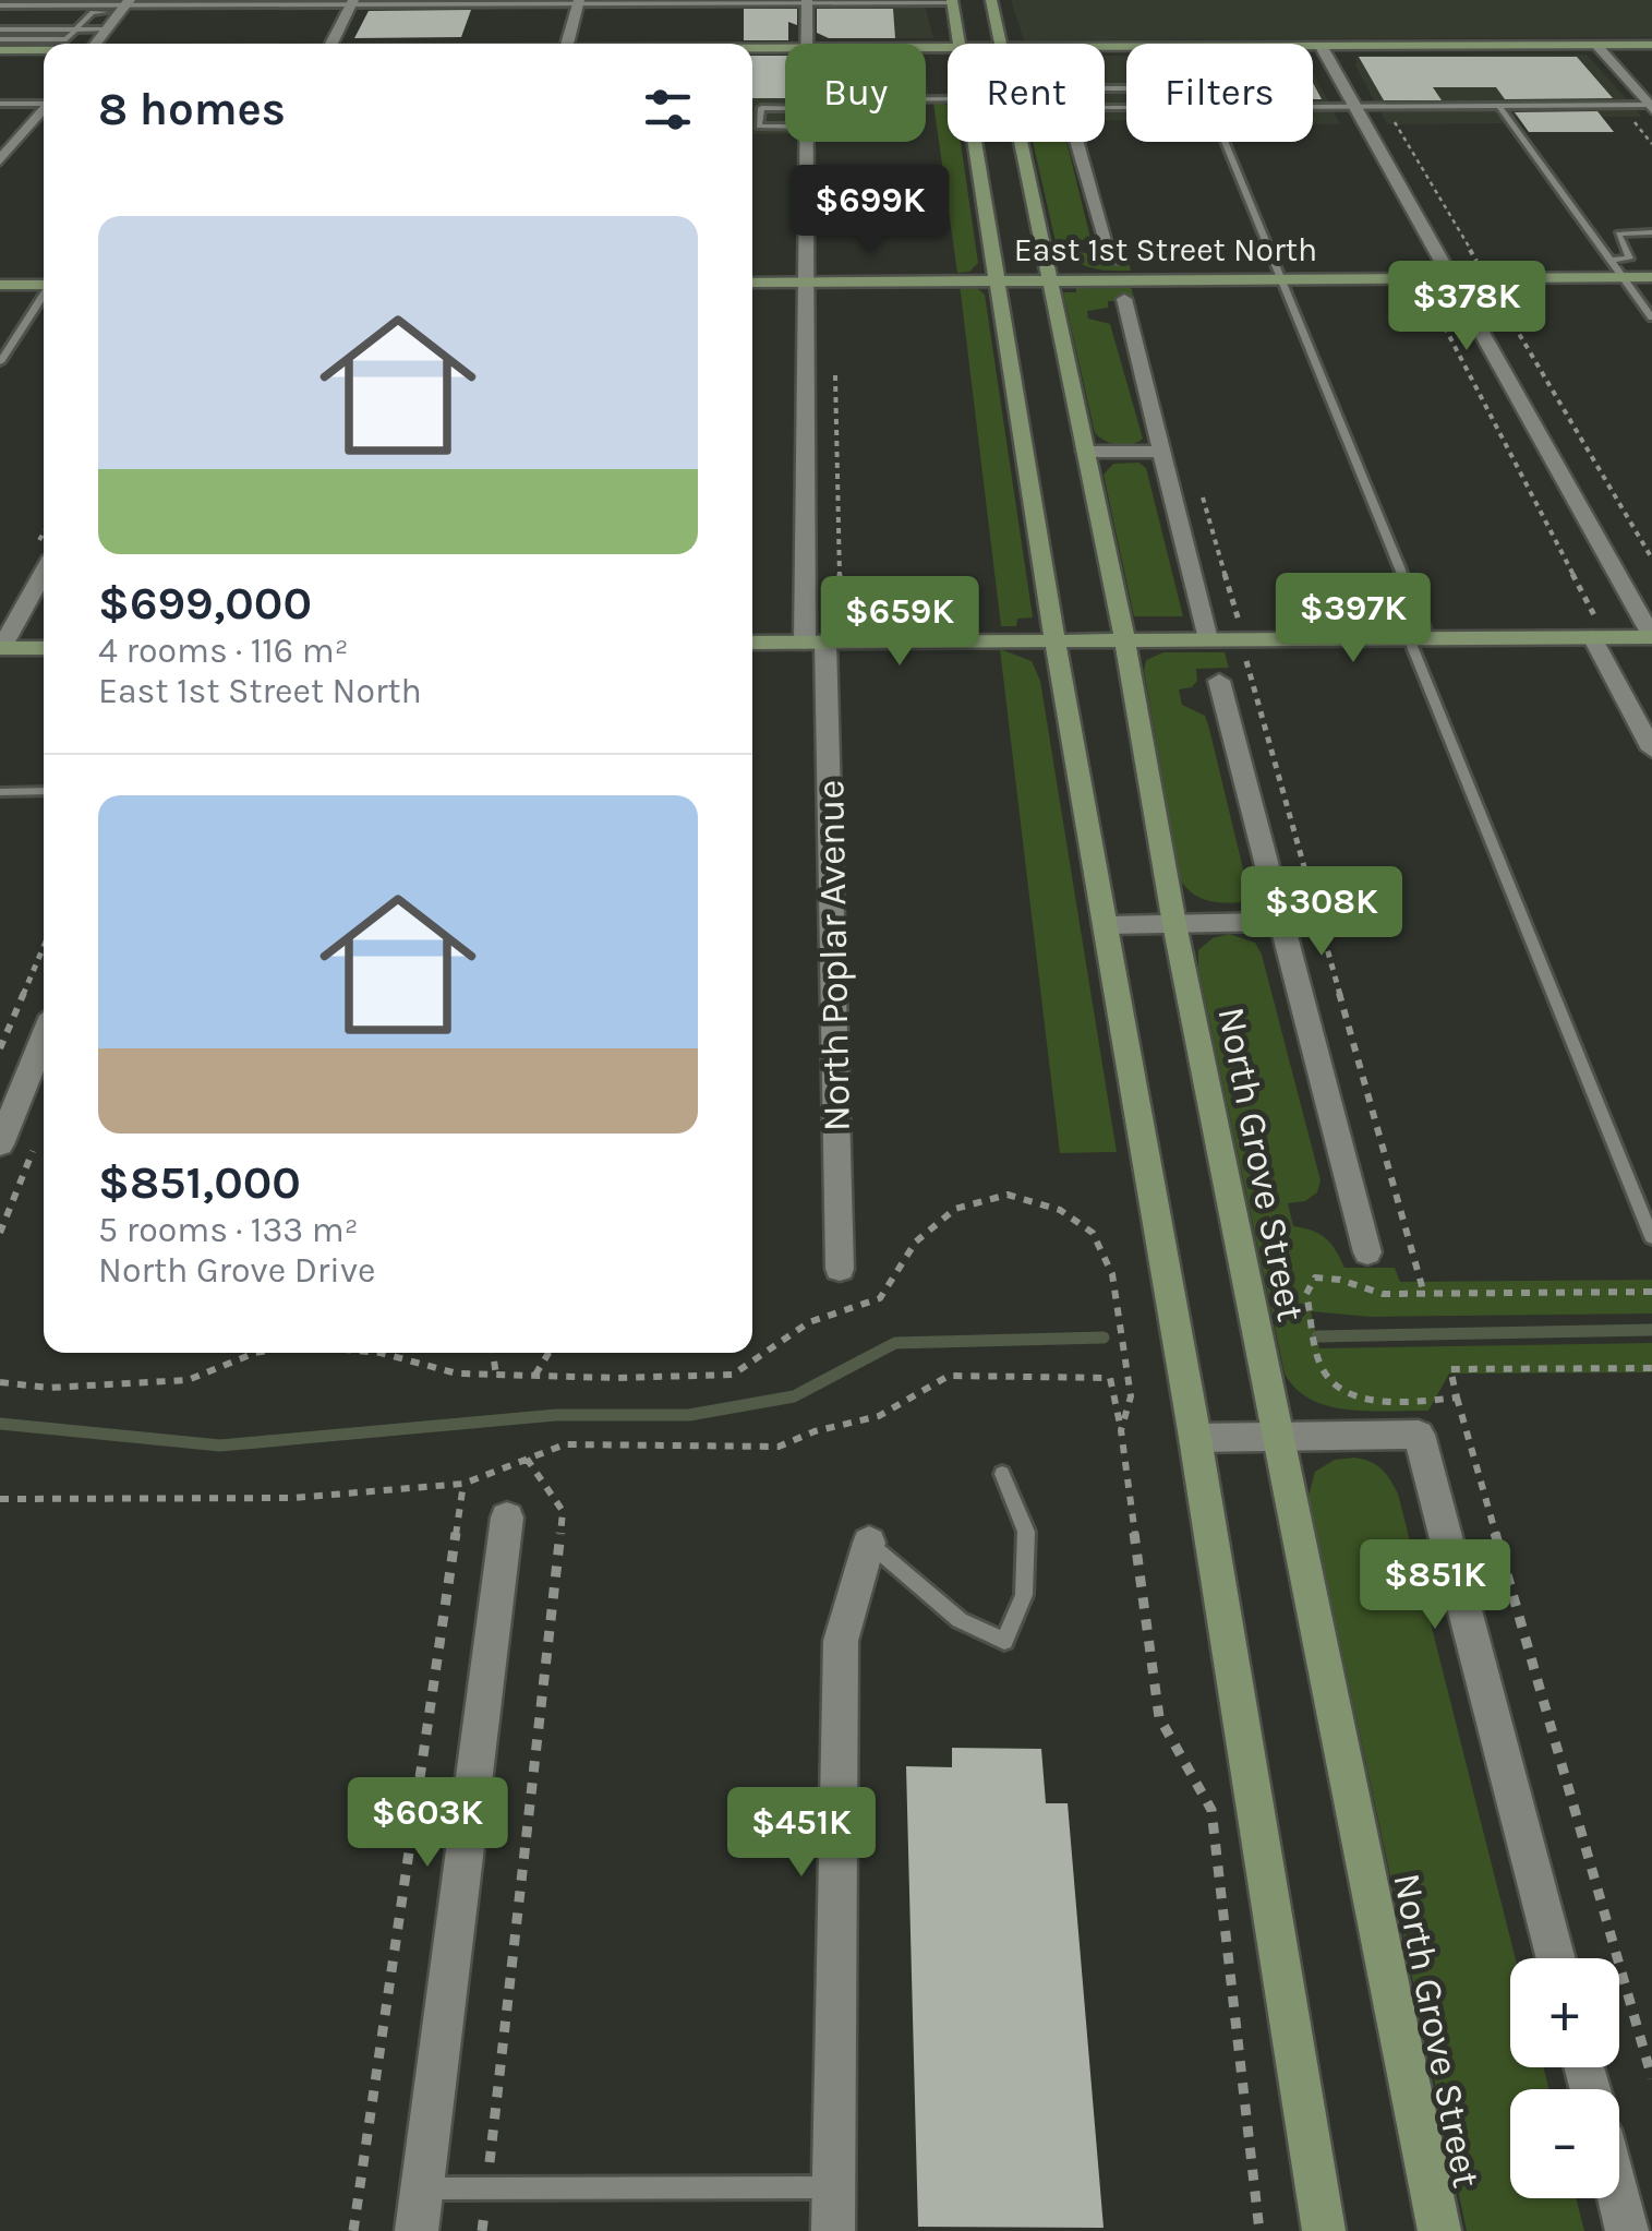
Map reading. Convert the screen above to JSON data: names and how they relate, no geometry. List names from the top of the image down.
{
  "streets": {
    "street": ["East 1st Street North", "North Poplar Avenue", "North Grove Street"]
  },
  "crossings": [
    ["East 1st Street North", "North Poplar Avenue"],
    ["East 1st Street North", "North Grove Street"]
  ],
  "page": {
    "chip": ["Buy", "Rent", "Filters"],
    "heading": "8 homes",
    "price": [
      "$699K",
      "$378K",
      "$397K",
      "$659K",
      "$308K",
      "$851K",
      "$603K",
      "$451K"
    ],
    "list": [
      {
        "name": "$699,000",
        "note": "4 rooms · 116 m² · East 1st Street North"
      },
      {
        "name": "$851,000",
        "note": "5 rooms · 133 m² · North Grove Drive"
      }
    ],
    "map_buttons": ["+", "−"]
  }
}
